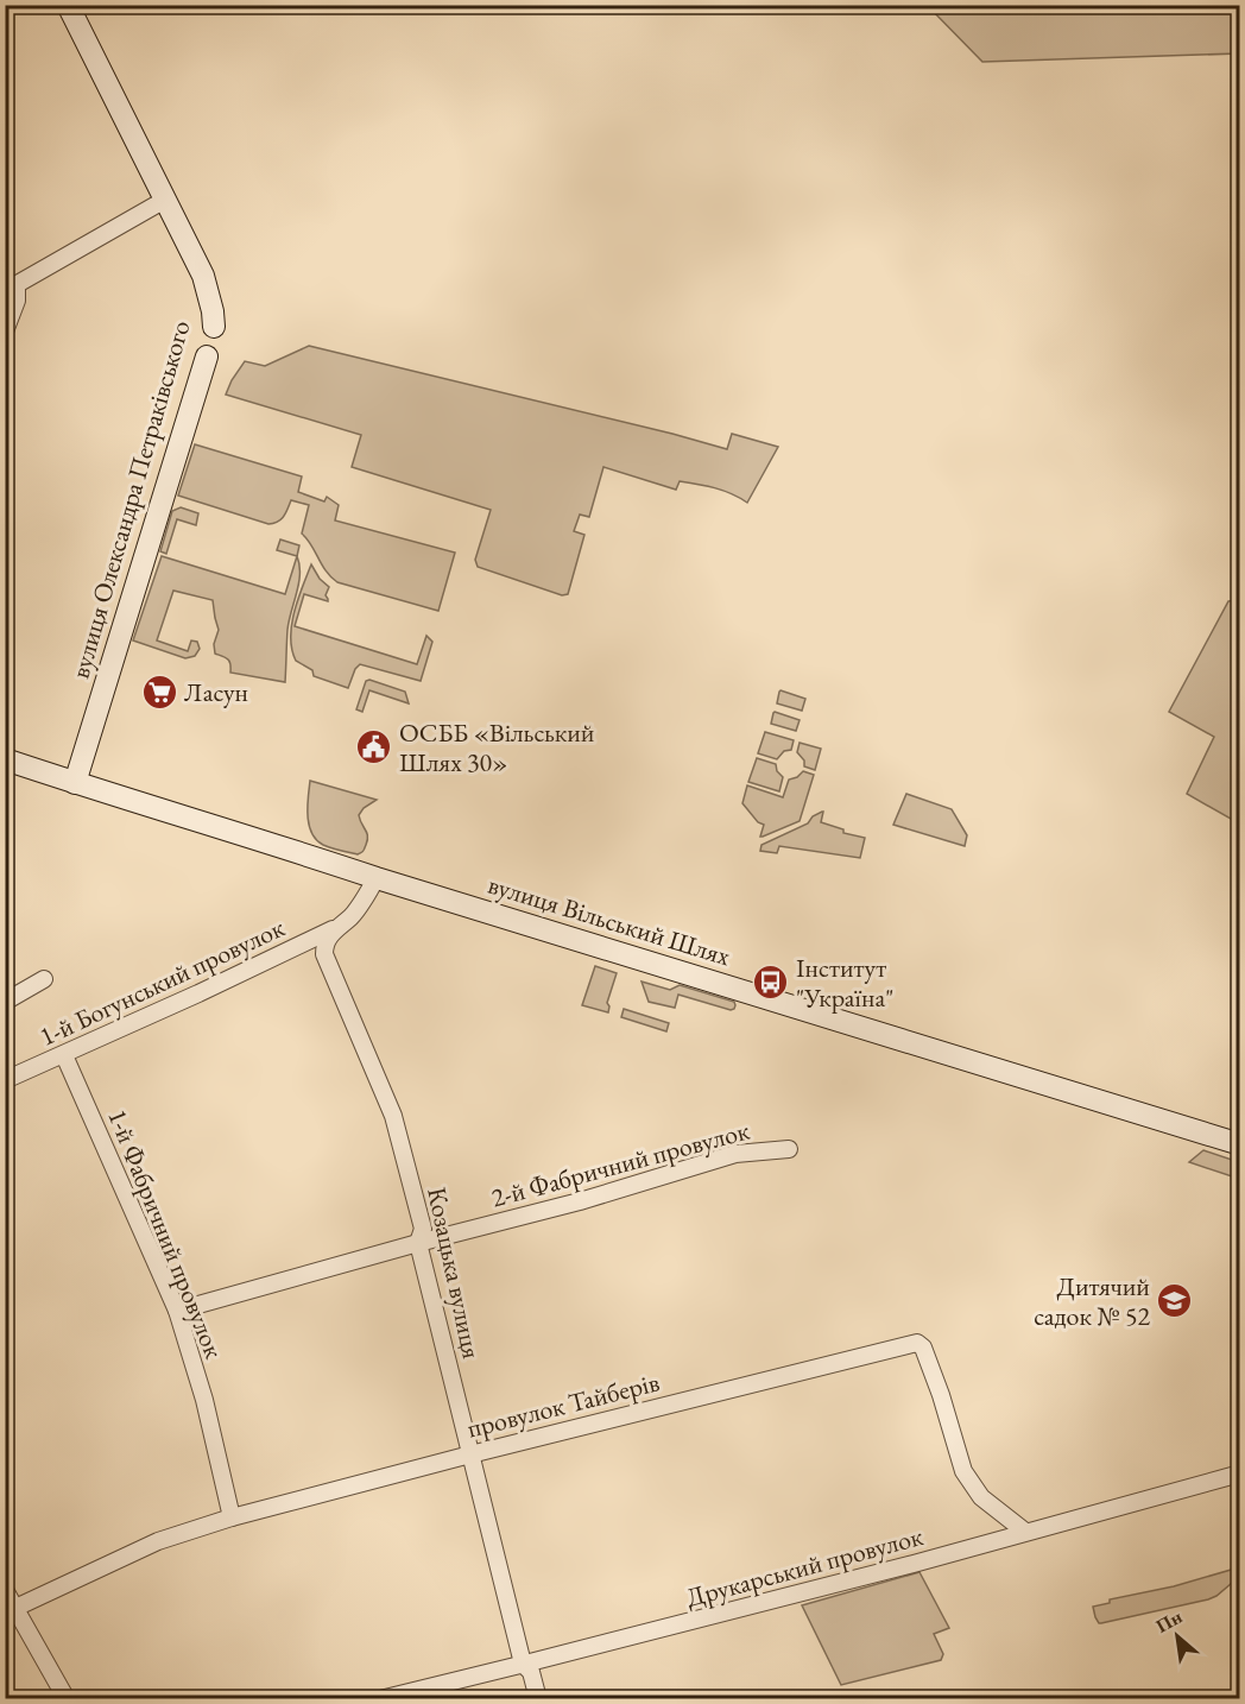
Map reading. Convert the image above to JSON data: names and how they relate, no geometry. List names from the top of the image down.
{
  "streets": {
    "street": [
      "вулиця Олександра Петраківського",
      "вулиця Вільський Шлях",
      "1-й Богунський провулок",
      "2-й Фабричний провулок",
      "1-й Фабричний провулок",
      "Козацька вулиця",
      "провулок Тайберів",
      "Друкарський провулок"
    ]
  },
  "crossings": [
    ["вулиця Олександра Петраківського", "вулиця Вільський Шлях"],
    ["вулиця Вільський Шлях", "Козацька вулиця"],
    ["1-й Богунський провулок", "1-й Фабричний провулок"],
    ["1-й Богунський провулок", "Козацька вулиця"],
    ["2-й Фабричний провулок", "1-й Фабричний провулок"],
    ["2-й Фабричний провулок", "Козацька вулиця"],
    ["1-й Фабричний провулок", "провулок Тайберів"],
    ["Козацька вулиця", "провулок Тайберів"],
    ["Козацька вулиця", "Друкарський провулок"],
    ["провулок Тайберів", "Друкарський провулок"]
  ],
  "places": {
    "supermarket": ["Ласун"],
    "public building": ["ОСББ «Вільський Шлях 30»"],
    "bus stop": ["Інститут \"Україна\""],
    "school or university": ["Дитячий садок № 52"]
  },
  "north": "top left"
}
